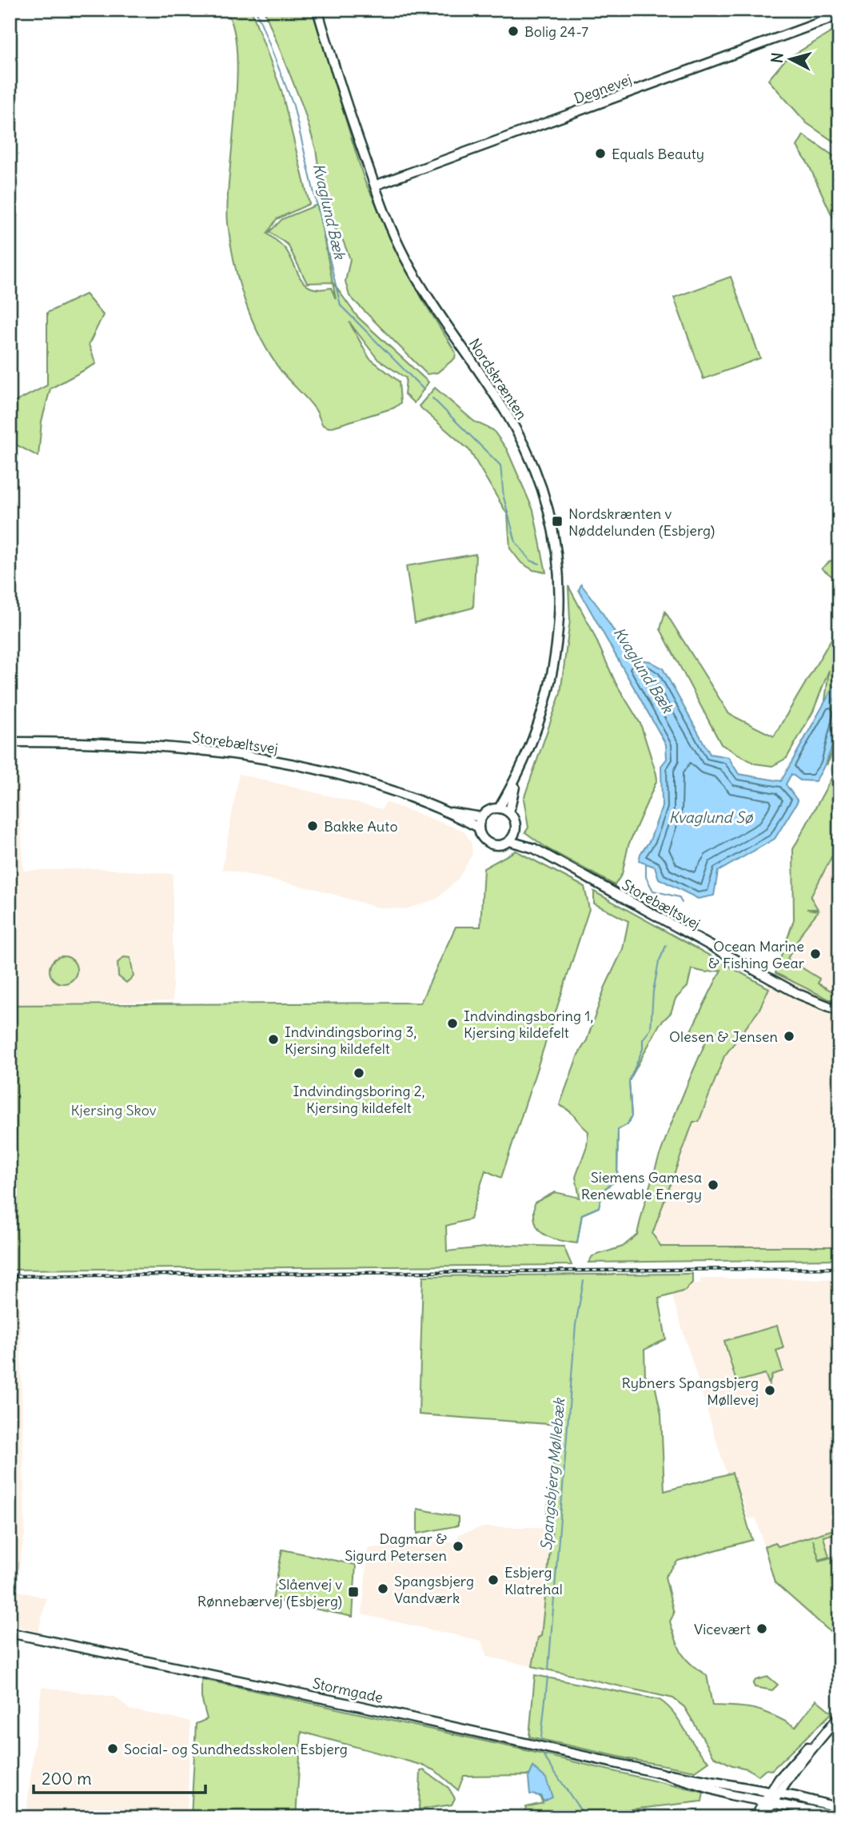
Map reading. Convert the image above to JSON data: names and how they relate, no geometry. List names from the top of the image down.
{
  "streets": {
    "street": [
      "Degnevej",
      "Nordskrænten",
      "Storebæltsvej",
      "Stormgade"
    ]
  },
  "crossings": [
    ["Degnevej", "Nordskrænten"],
    ["Nordskrænten", "Storebæltsvej"]
  ],
  "water": ["Kvaglund Bæk", "Kvaglund Sø", "Spangsbjerg Møllebæk"],
  "parks": ["Kjersing Skov"],
  "places": {
    "other": [
      "Bolig 24-7",
      "Equals Beauty",
      "Bakke Auto",
      "Ocean Marine & Fishing Gear",
      "Indvindingsboring 1, Kjersing kildefelt",
      "Olesen & Jensen",
      "Indvindingsboring 3, Kjersing kildefelt",
      "Indvindingsboring 2, Kjersing kildefelt",
      "Siemens Gamesa Renewable Energy",
      "Rybners Spangsbjerg Møllevej",
      "Dagmar & Sigurd Petersen",
      "Esbjerg Klatrehal",
      "Spangsbjerg Vandværk",
      "Vicevært",
      "Social- og Sundhedsskolen Esbjerg"
    ],
    "transit": ["Nordskrænten v Nøddelunden (Esbjerg)", "Slåenvej v Rønnebærvej (Esbjerg)"]
  },
  "scale_bar": "200 m",
  "north": "left"
}
